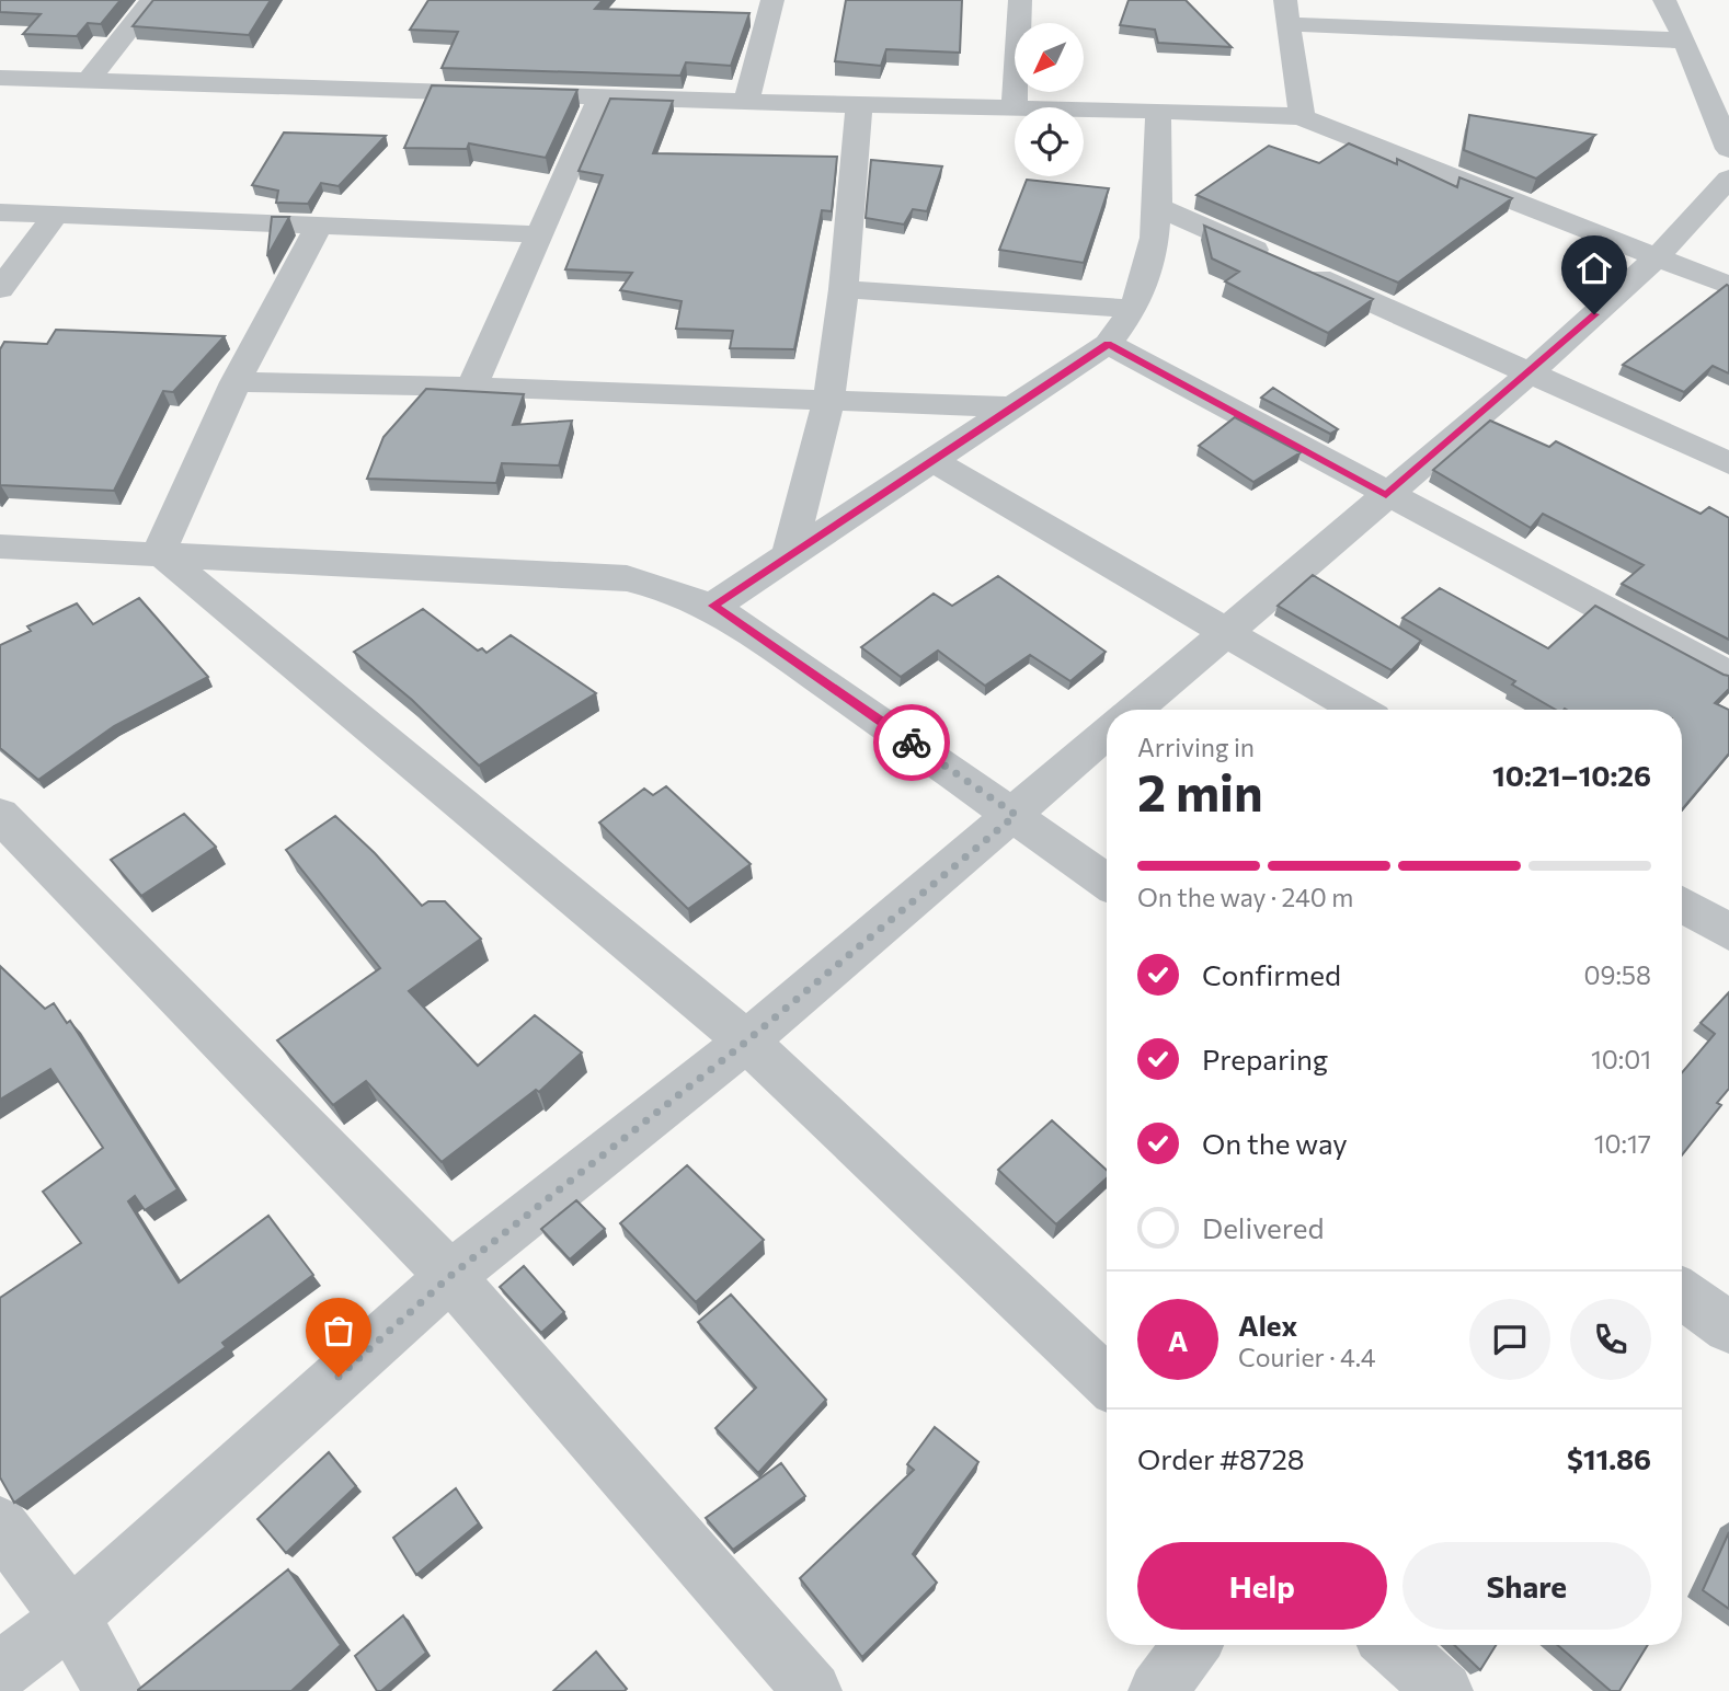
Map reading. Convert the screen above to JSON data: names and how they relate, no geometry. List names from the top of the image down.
{
  "north": "bottom left",
  "page": {
    "heading": ["2 min", "Arriving in", "10:21–10:26"],
    "panel": [
      "Alex",
      "Courier · 4.4",
      "Order #8728",
      "$11.86"
    ],
    "bar": "On the way · 240 m",
    "list": [
      ["Confirmed", "09:58"],
      ["Preparing", "10:01"],
      ["On the way", "10:17"],
      "Delivered"
    ],
    "round": "A",
    "buttons": ["Help", "Share"]
  }
}
